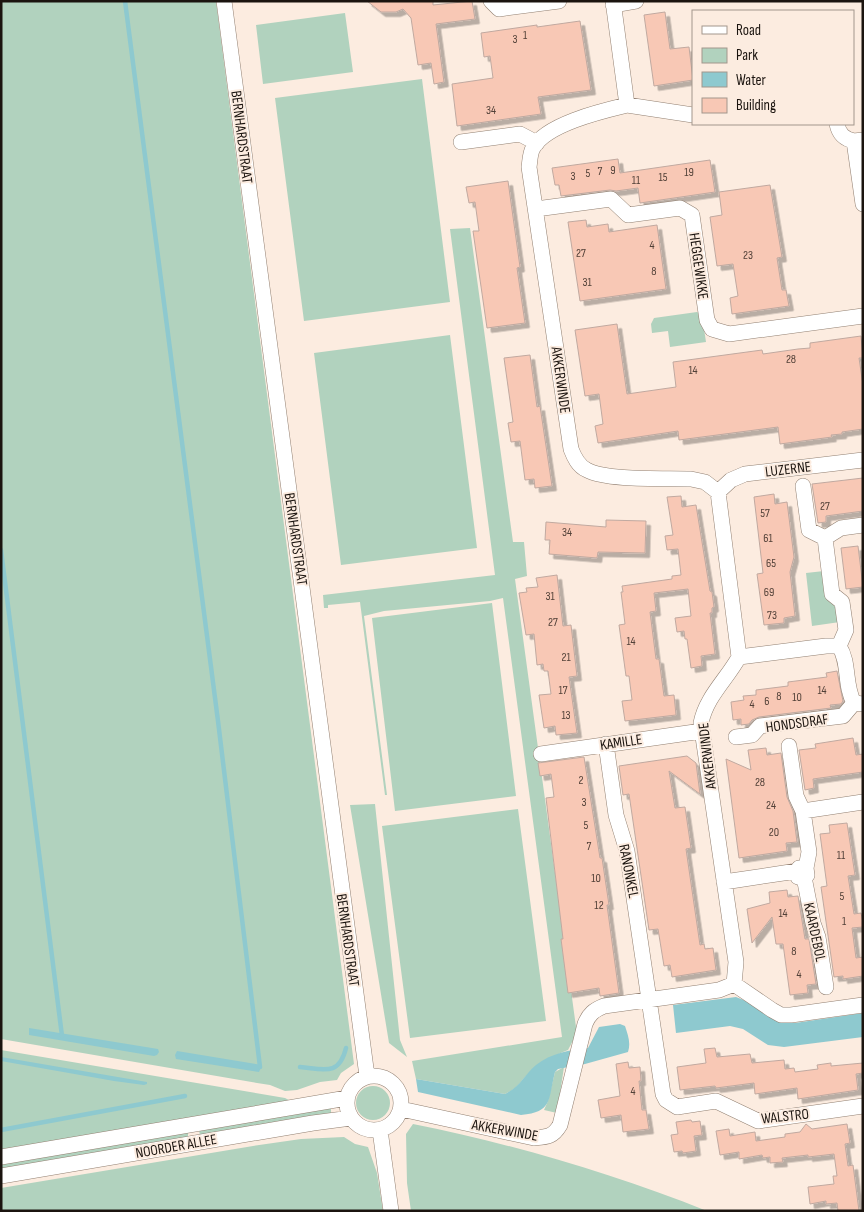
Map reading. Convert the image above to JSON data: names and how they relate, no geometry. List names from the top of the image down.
{
  "streets": {
    "street": [
      "BERNHARDSTRAAT",
      "HEGGEWIKKE",
      "AKKERWINDE",
      "LUZERNE",
      "HONDSDRAF",
      "KAMILLE",
      "RANONKEL",
      "KAARDEBOL",
      "WALSTRO",
      "NOORDER ALLEE"
    ]
  },
  "crossings": [
    ["BERNHARDSTRAAT", "AKKERWINDE"],
    ["BERNHARDSTRAAT", "NOORDER ALLEE"],
    ["HEGGEWIKKE", "AKKERWINDE"],
    ["AKKERWINDE", "LUZERNE"],
    ["AKKERWINDE", "KAMILLE"],
    ["AKKERWINDE", "RANONKEL"],
    ["AKKERWINDE", "WALSTRO"],
    ["AKKERWINDE", "NOORDER ALLEE"],
    ["KAMILLE", "RANONKEL"],
    ["RANONKEL", "WALSTRO"]
  ],
  "house_numbers": [
    "1",
    "3",
    "34",
    "9",
    "7",
    "19",
    "5",
    "3",
    "15",
    "11",
    "4",
    "27",
    "23",
    "8",
    "31",
    "28",
    "14",
    "27",
    "57",
    "34",
    "61",
    "65",
    "69",
    "31",
    "73",
    "27",
    "14",
    "21",
    "17",
    "14",
    "8",
    "10",
    "6",
    "4",
    "13",
    "2",
    "28",
    "3",
    "24",
    "5",
    "20",
    "7",
    "11",
    "10",
    "5",
    "12",
    "14",
    "1",
    "8",
    "4",
    "4"
  ],
  "legend": [
    "Road",
    "Park",
    "Water",
    "Building"
  ]
}
